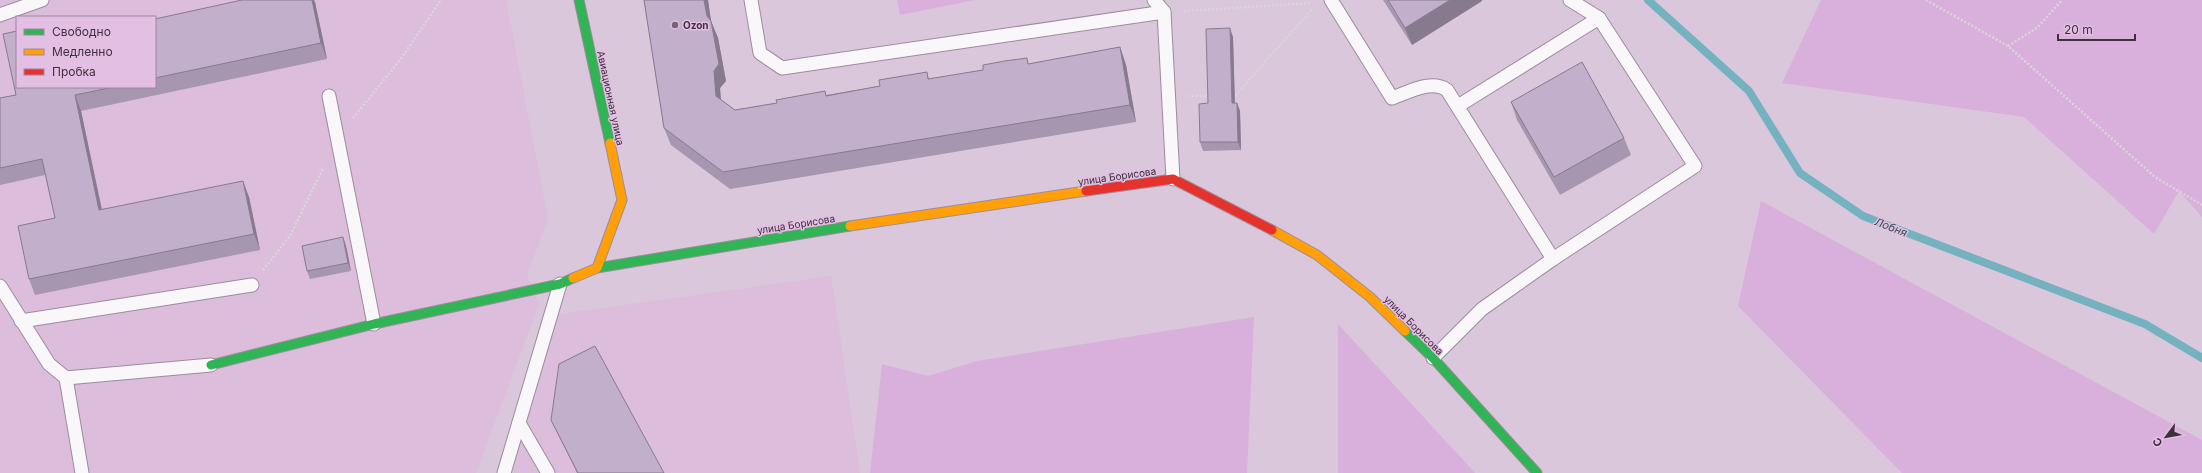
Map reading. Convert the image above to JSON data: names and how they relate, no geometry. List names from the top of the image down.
{
  "streets": {
    "street": ["Авиационная улица", "улица Борисова"]
  },
  "crossings": [
    ["Авиационная улица", "улица Борисова"]
  ],
  "water": ["Лобня"],
  "places": ["Ozon"],
  "legend": ["Свободно", "Медленно", "Пробка"],
  "scale_bar": "20 m",
  "north": "bottom left"
}
